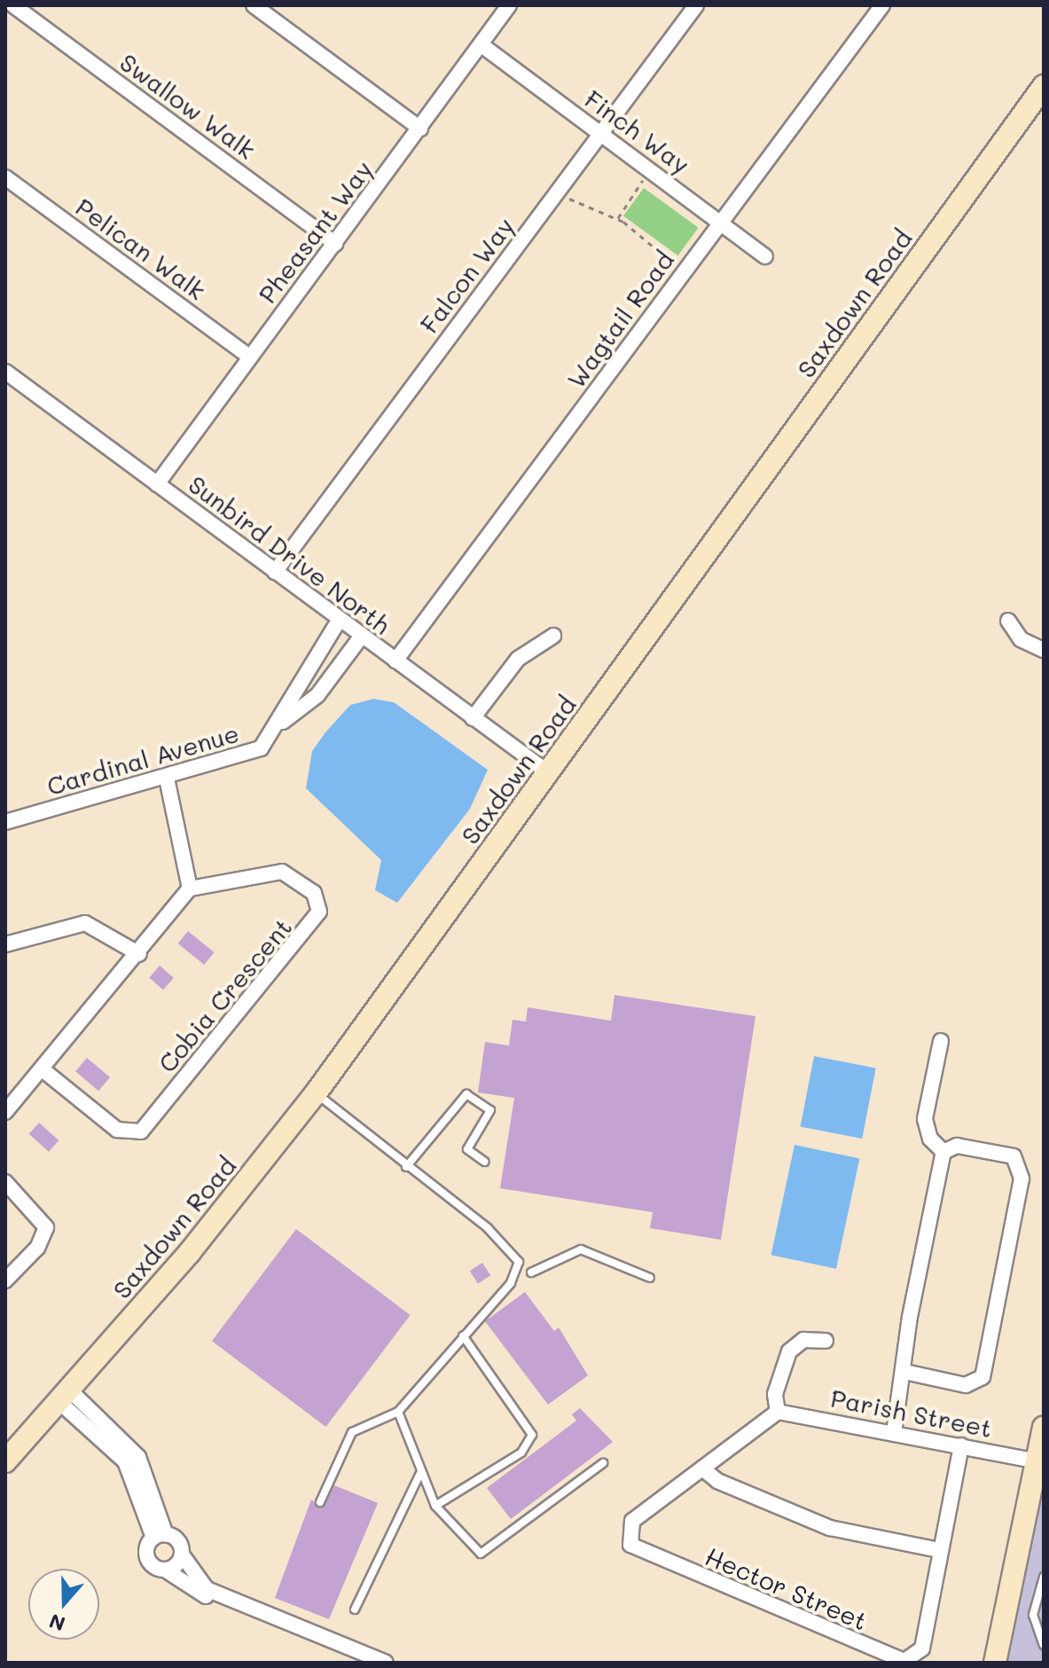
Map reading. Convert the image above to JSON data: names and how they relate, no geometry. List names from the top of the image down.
{
  "streets": {
    "street": [
      "Swallow Walk",
      "Finch Way",
      "Pheasant Way",
      "Pelican Walk",
      "Falcon Way",
      "Saxdown Road",
      "Wagtail Road",
      "Sunbird Drive North",
      "Cardinal Avenue",
      "Cobia Crescent",
      "Parish Street",
      "Hector Street"
    ]
  },
  "crossings": [
    ["Swallow Walk", "Pheasant Way"],
    ["Finch Way", "Pheasant Way"],
    ["Finch Way", "Falcon Way"],
    ["Finch Way", "Wagtail Road"],
    ["Pheasant Way", "Pelican Walk"],
    ["Pheasant Way", "Sunbird Drive North"],
    ["Falcon Way", "Sunbird Drive North"],
    ["Saxdown Road", "Sunbird Drive North"],
    ["Wagtail Road", "Sunbird Drive North"],
    ["Sunbird Drive North", "Cardinal Avenue"],
    ["Parish Street", "Hector Street"]
  ],
  "north": "bottom"
}
